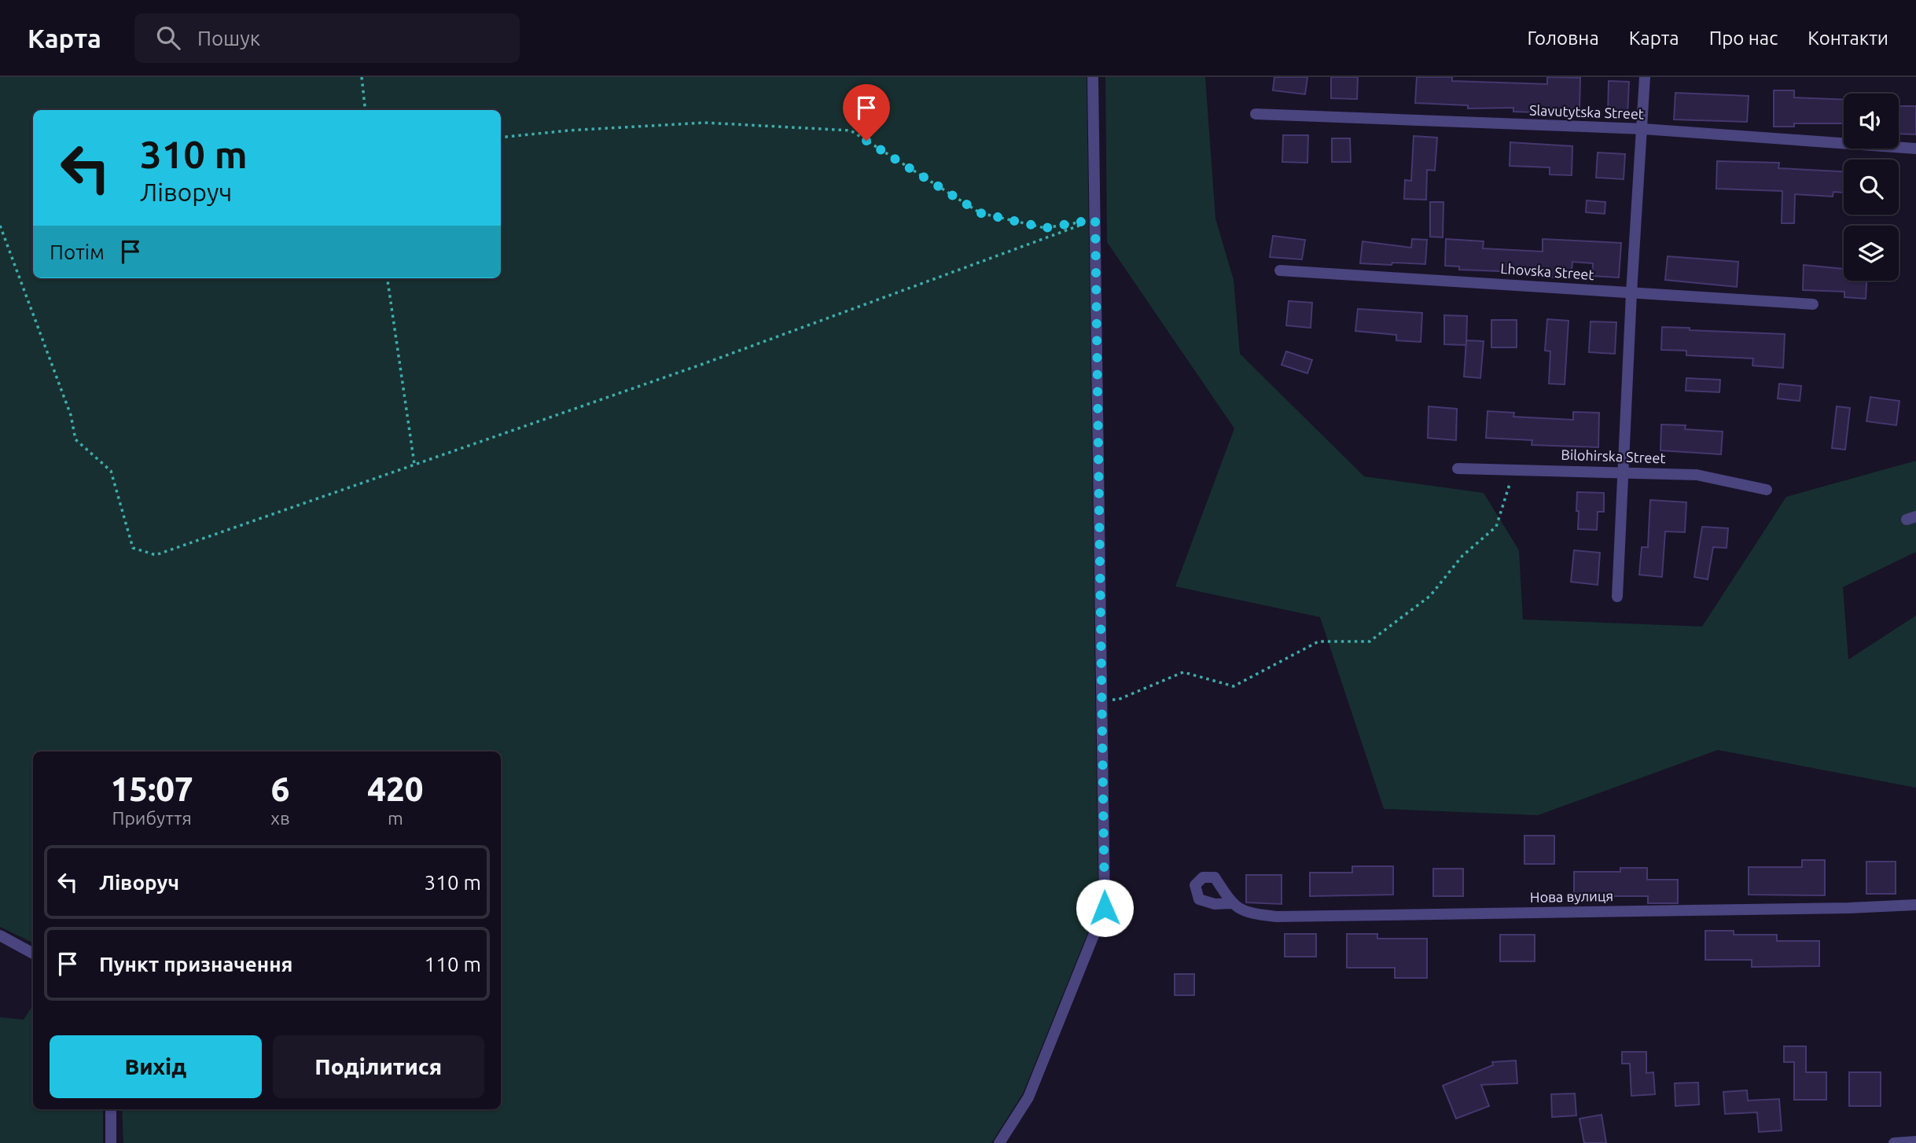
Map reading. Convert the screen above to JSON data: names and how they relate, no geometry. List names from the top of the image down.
{
  "streets": {
    "street": [
      "Slavutytska Street",
      "Lhovska Street",
      "Bilohirska Street",
      "Нова вулиця"
    ]
  },
  "page": {
    "header": "Карта",
    "search": "Пошук",
    "nav": [
      "Головна",
      "Карта",
      "Про нас",
      "Контакти"
    ],
    "turn": ["310 m", "Ліворуч"],
    "then": "Потім",
    "eta": [
      "15:07",
      "Прибуття",
      "6",
      "хв",
      "420",
      "m"
    ],
    "list": [
      {
        "name": "Ліворуч",
        "value": "310 m"
      },
      {
        "name": "Пункт призначення",
        "value": "110 m"
      }
    ],
    "buttons": ["Вихід", "Поділитися"]
  }
}
